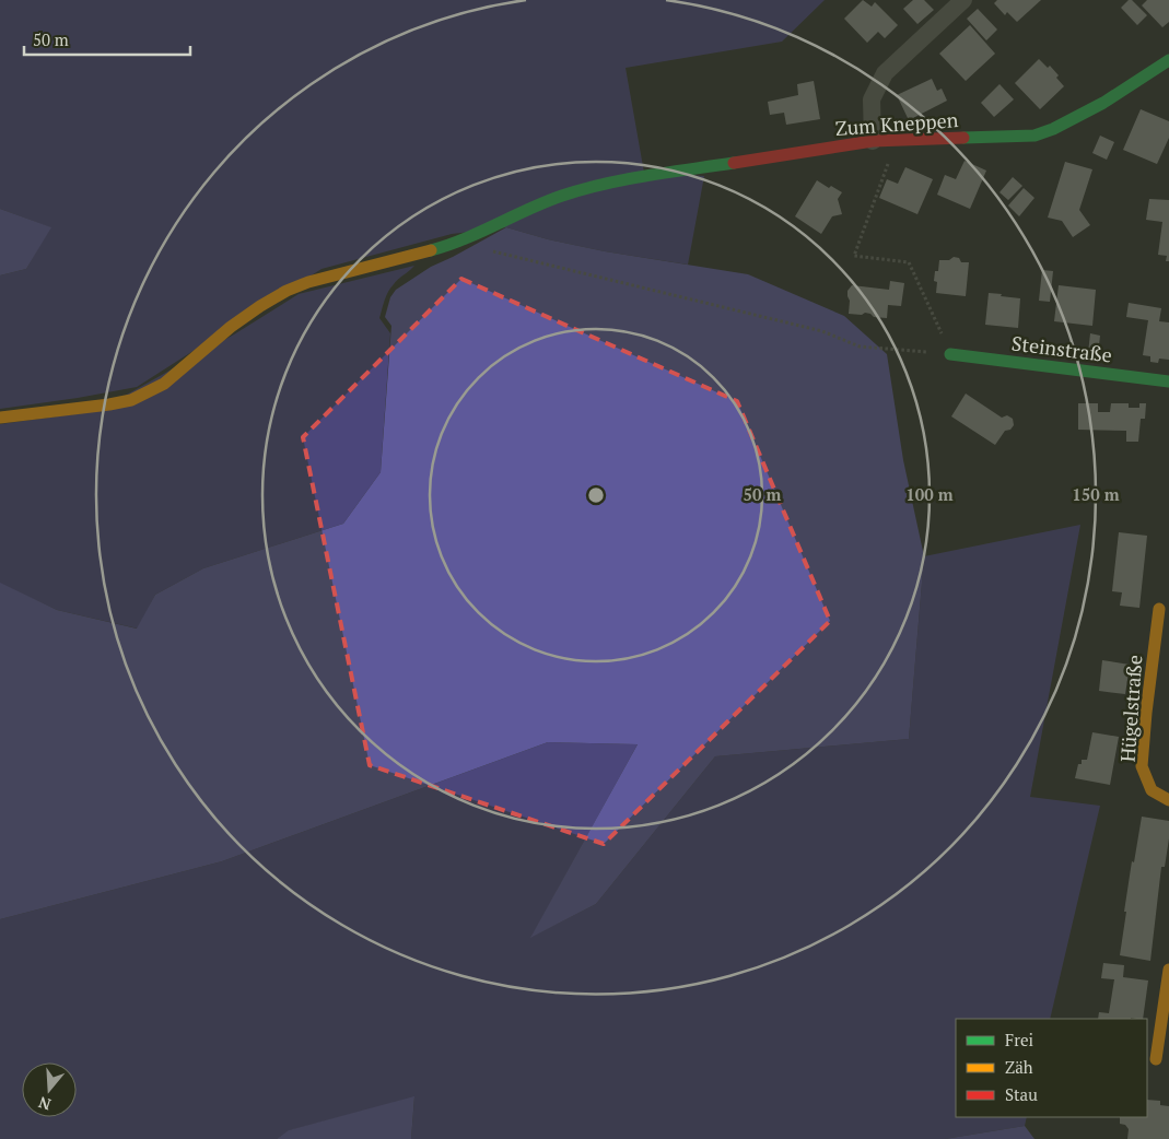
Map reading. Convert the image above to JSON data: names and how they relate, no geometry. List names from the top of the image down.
{
  "streets": {
    "street": ["Zum Kneppen", "Steinstraße", "Hügelstraße"]
  },
  "legend": ["Frei", "Zäh", "Stau"],
  "scale_bar": "50 m",
  "north": "bottom",
  "rings": ["50 m", "100 m", "150 m"]
}
